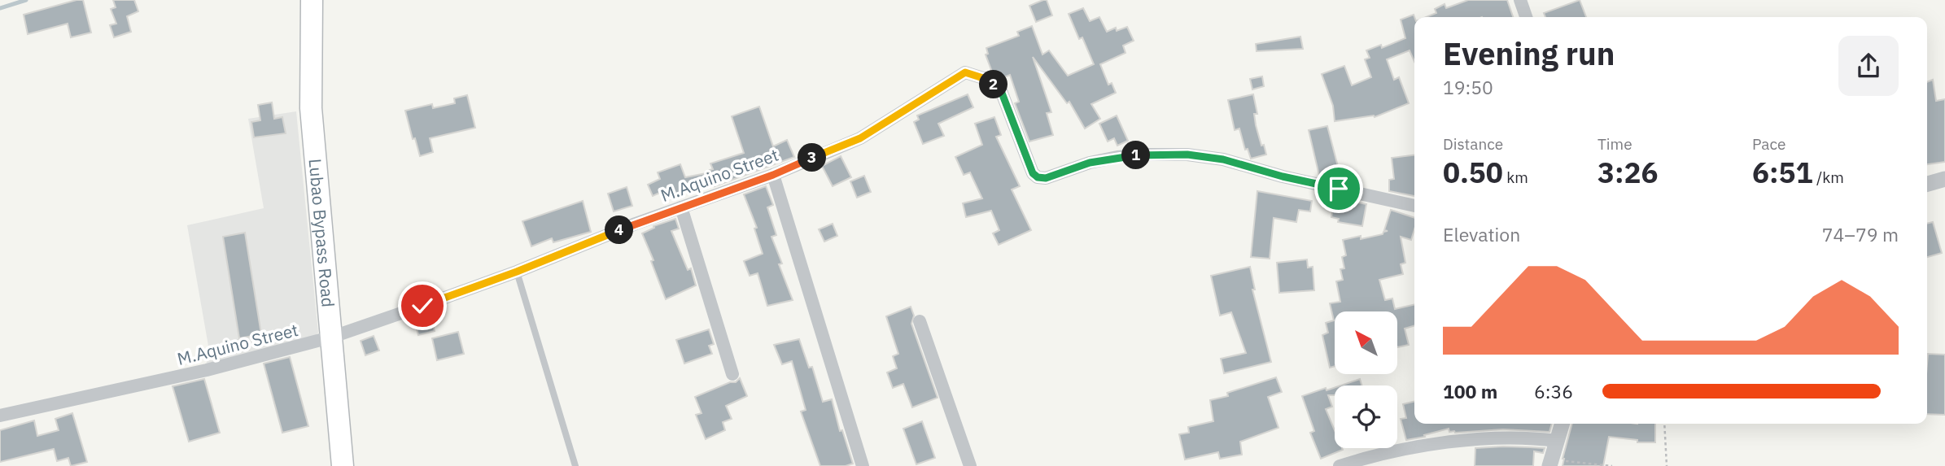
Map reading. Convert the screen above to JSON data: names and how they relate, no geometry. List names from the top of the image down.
{
  "streets": {
    "highway": ["Lubao Bypass Road"],
    "street": ["M.Aquino Street"]
  },
  "crossings": [
    ["M.Aquino Street", "Lubao Bypass Road"]
  ],
  "north": "top left",
  "page": {
    "heading": ["Evening run", "19:50"],
    "pins": [
      "2",
      "1",
      "3",
      "4"
    ],
    "stats": [
      ["Distance", "0.50 km"],
      ["Time", "3:26"],
      ["Pace", "6:51 /km"]
    ],
    "chart": ["Elevation", "74–79 m"],
    "list": [
      {
        "name": "100 m",
        "note": "6:36"
      }
    ]
  }
}
